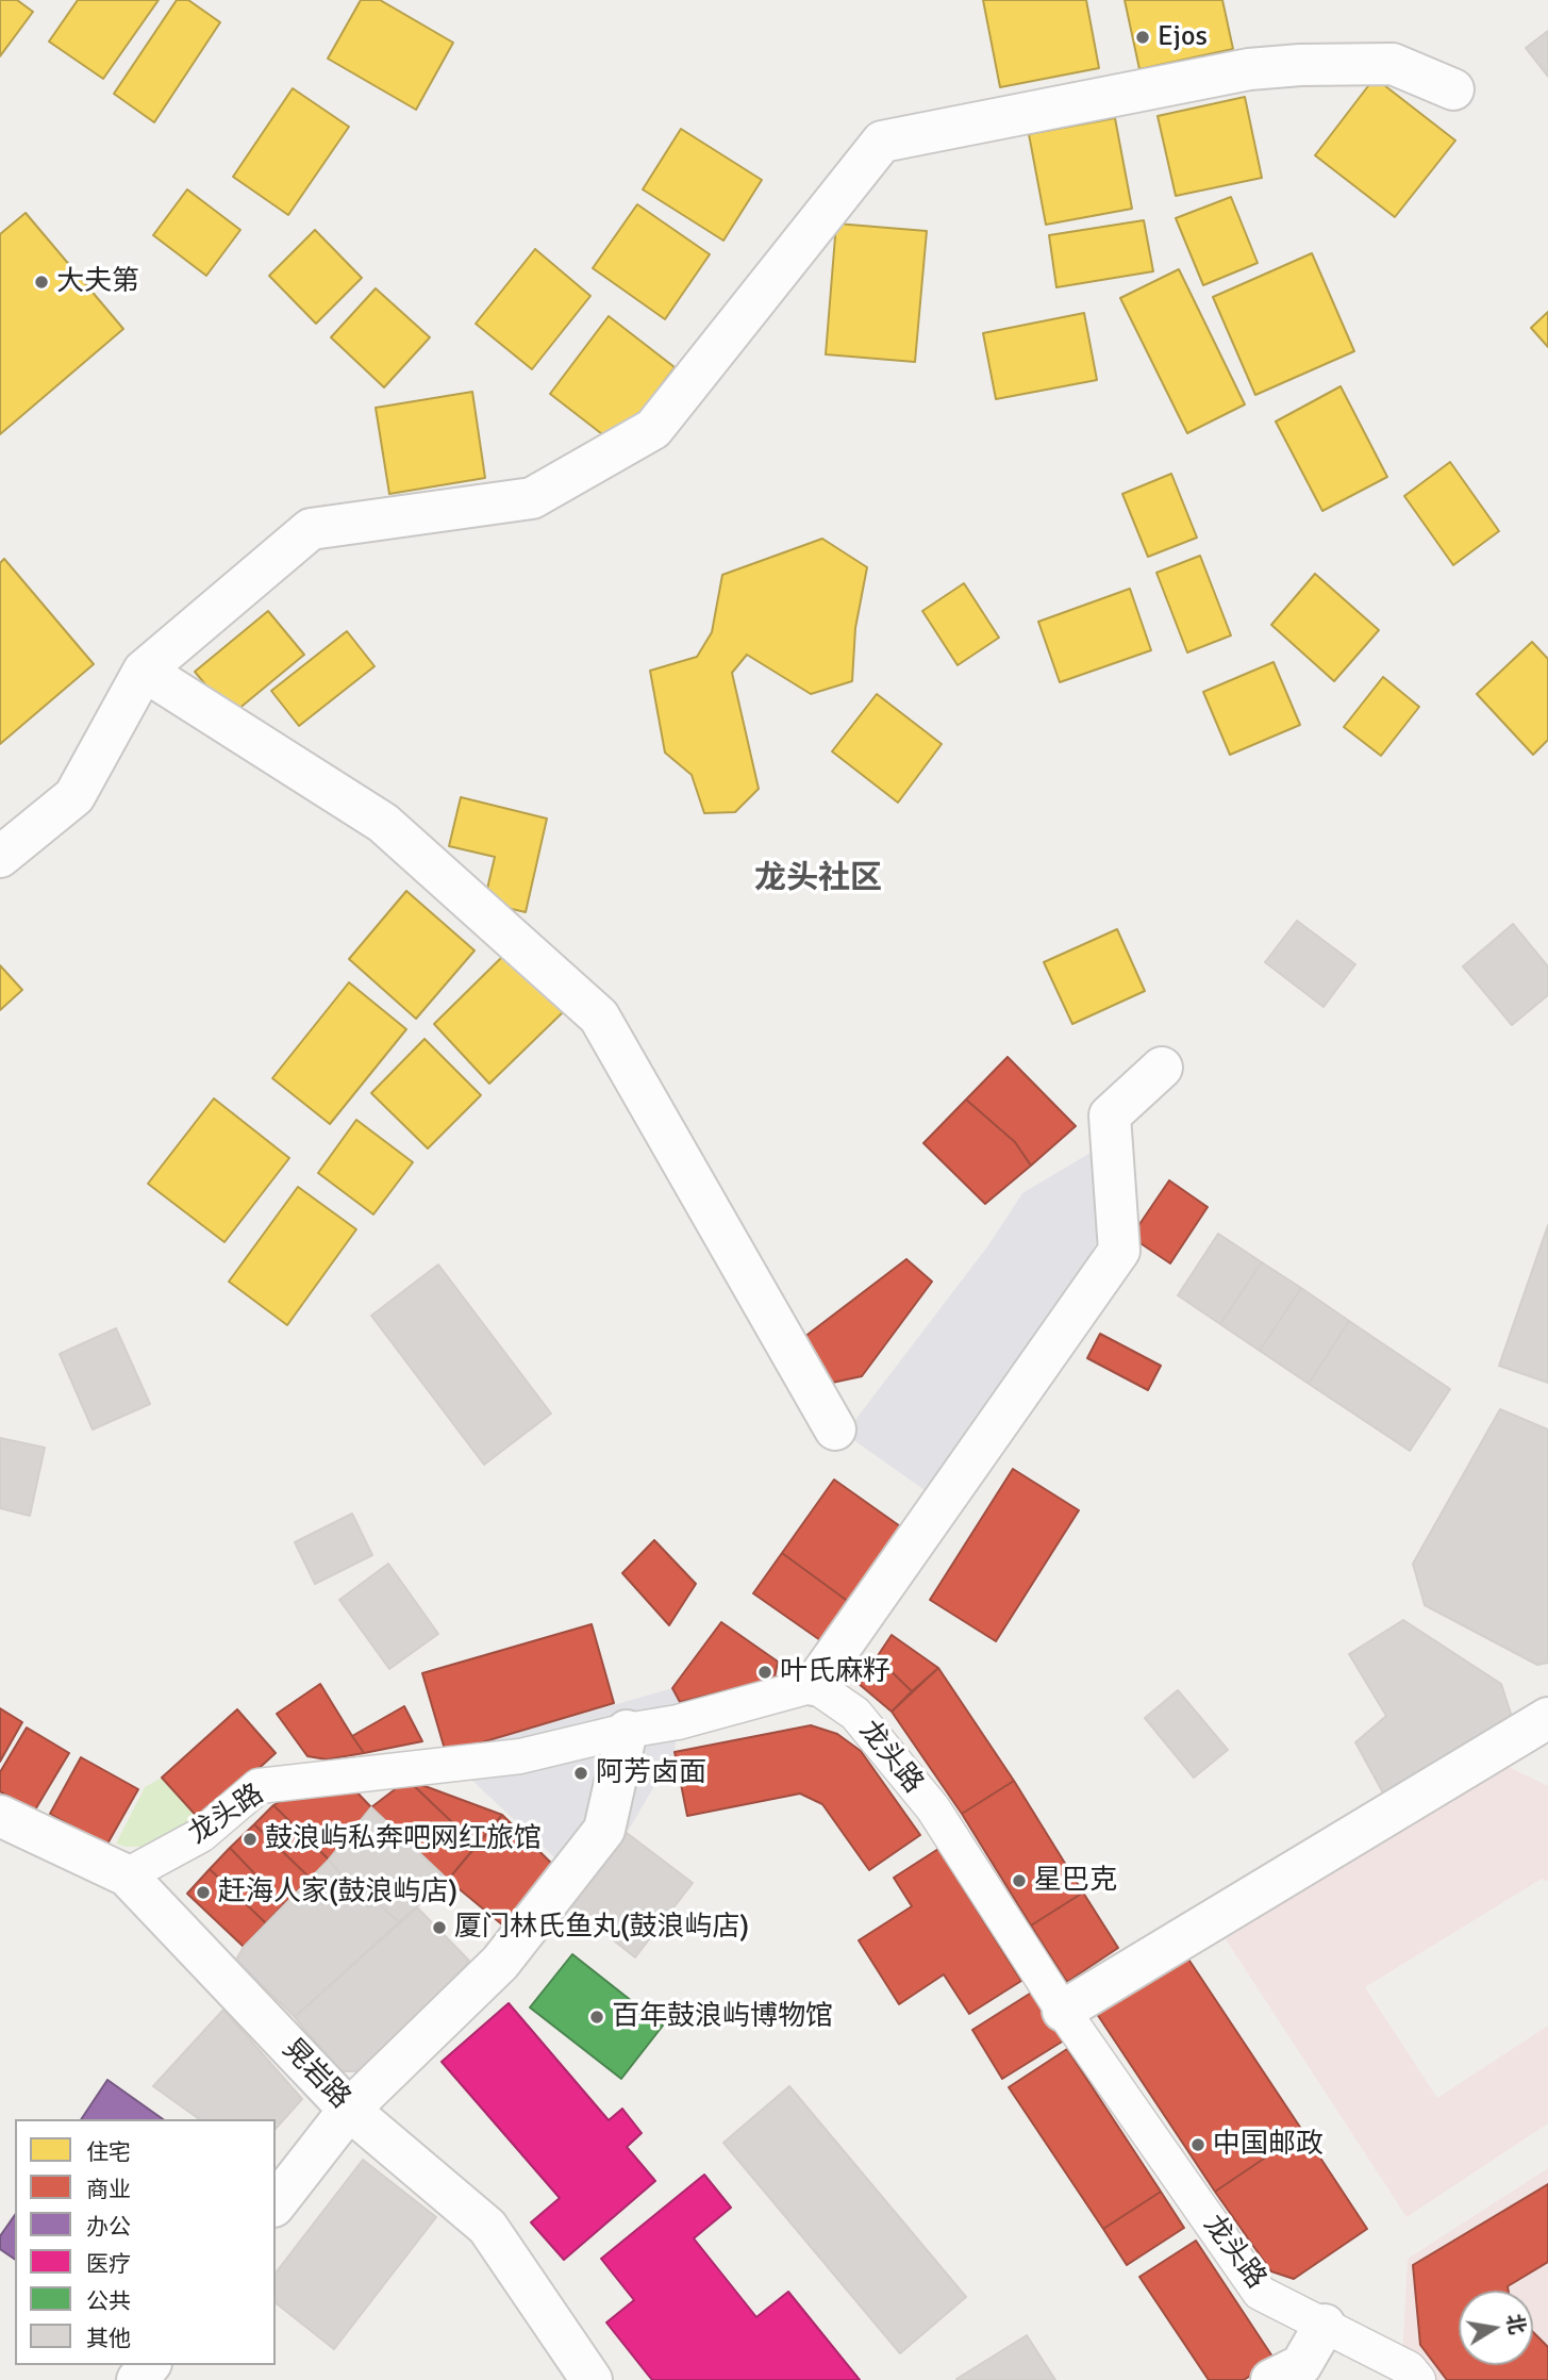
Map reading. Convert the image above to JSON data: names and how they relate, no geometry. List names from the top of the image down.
{
  "streets": {
    "street": ["龙头路", "晃岩路"]
  },
  "crossings": [
    ["龙头路", "晃岩路"]
  ],
  "districts": ["龙头社区"],
  "places": [
    "Ejos",
    "大夫第",
    "叶氏麻籽",
    "阿芳卤面",
    "鼓浪屿私奔吧网红旅馆",
    "星巴克",
    "赶海人家(鼓浪屿店)",
    "厦门林氏鱼丸(鼓浪屿店)",
    "百年鼓浪屿博物馆",
    "中国邮政"
  ],
  "legend": [
    "住宅",
    "商业",
    "办公",
    "医疗",
    "公共",
    "其他"
  ],
  "north": "right"
}
